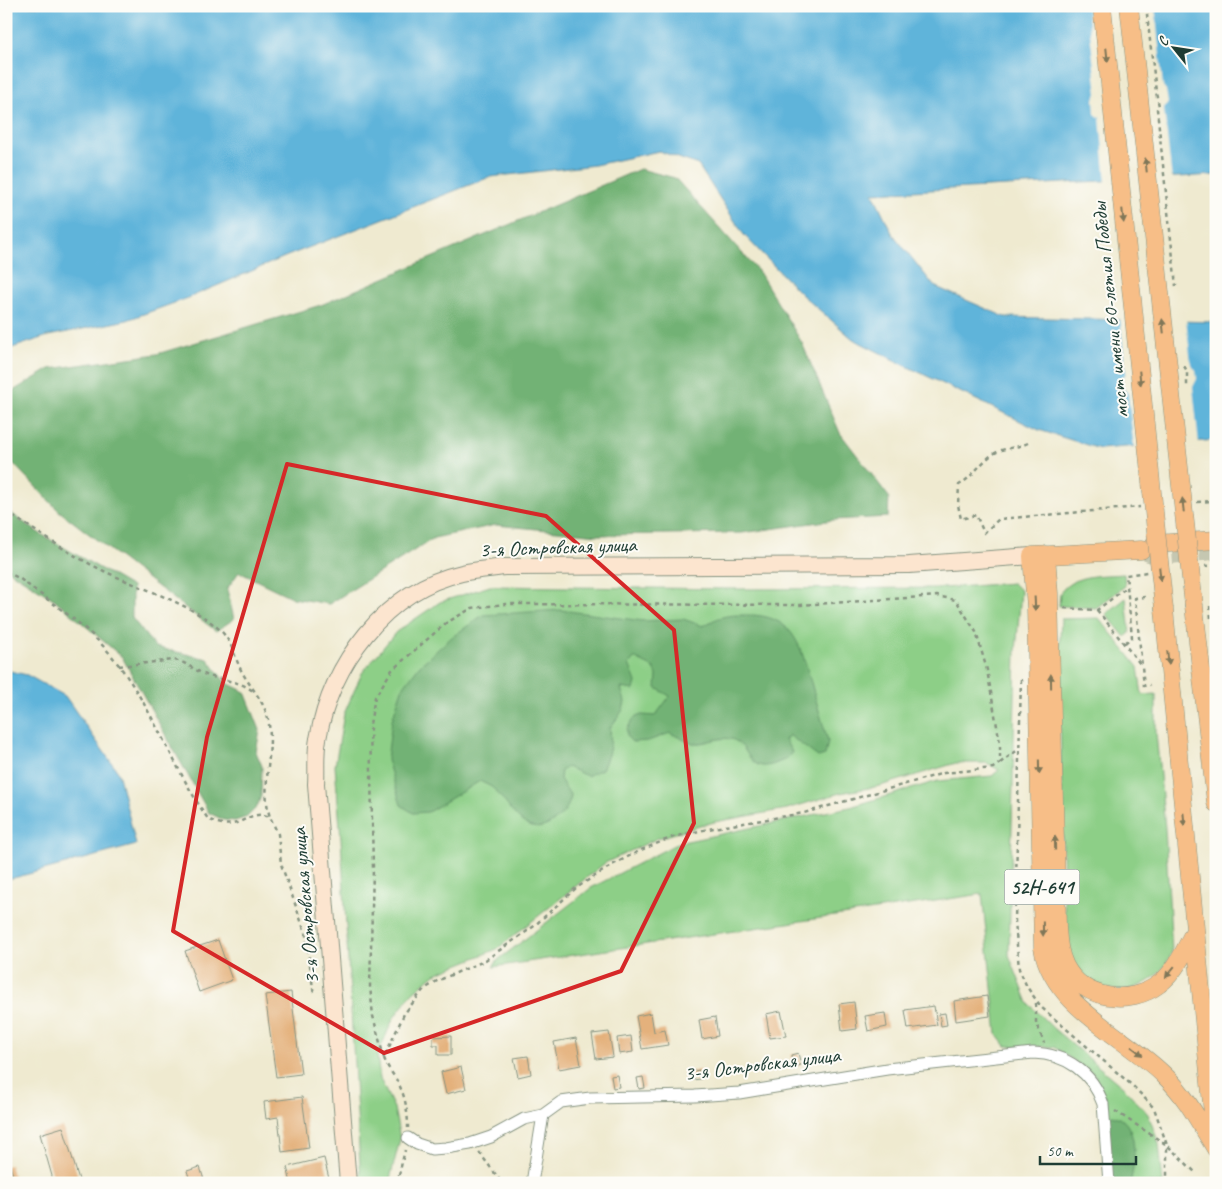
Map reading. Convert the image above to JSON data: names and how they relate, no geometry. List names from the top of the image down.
{
  "streets": {
    "main road": ["мост имени 60-летия Победы", "3-я Островская улица", "52Н-641"]
  },
  "crossings": [
    ["мост имени 60-летия Победы", "52Н-641"],
    ["3-я Островская улица", "52Н-641"]
  ],
  "scale_bar": "50 m",
  "north": "top left"
}
